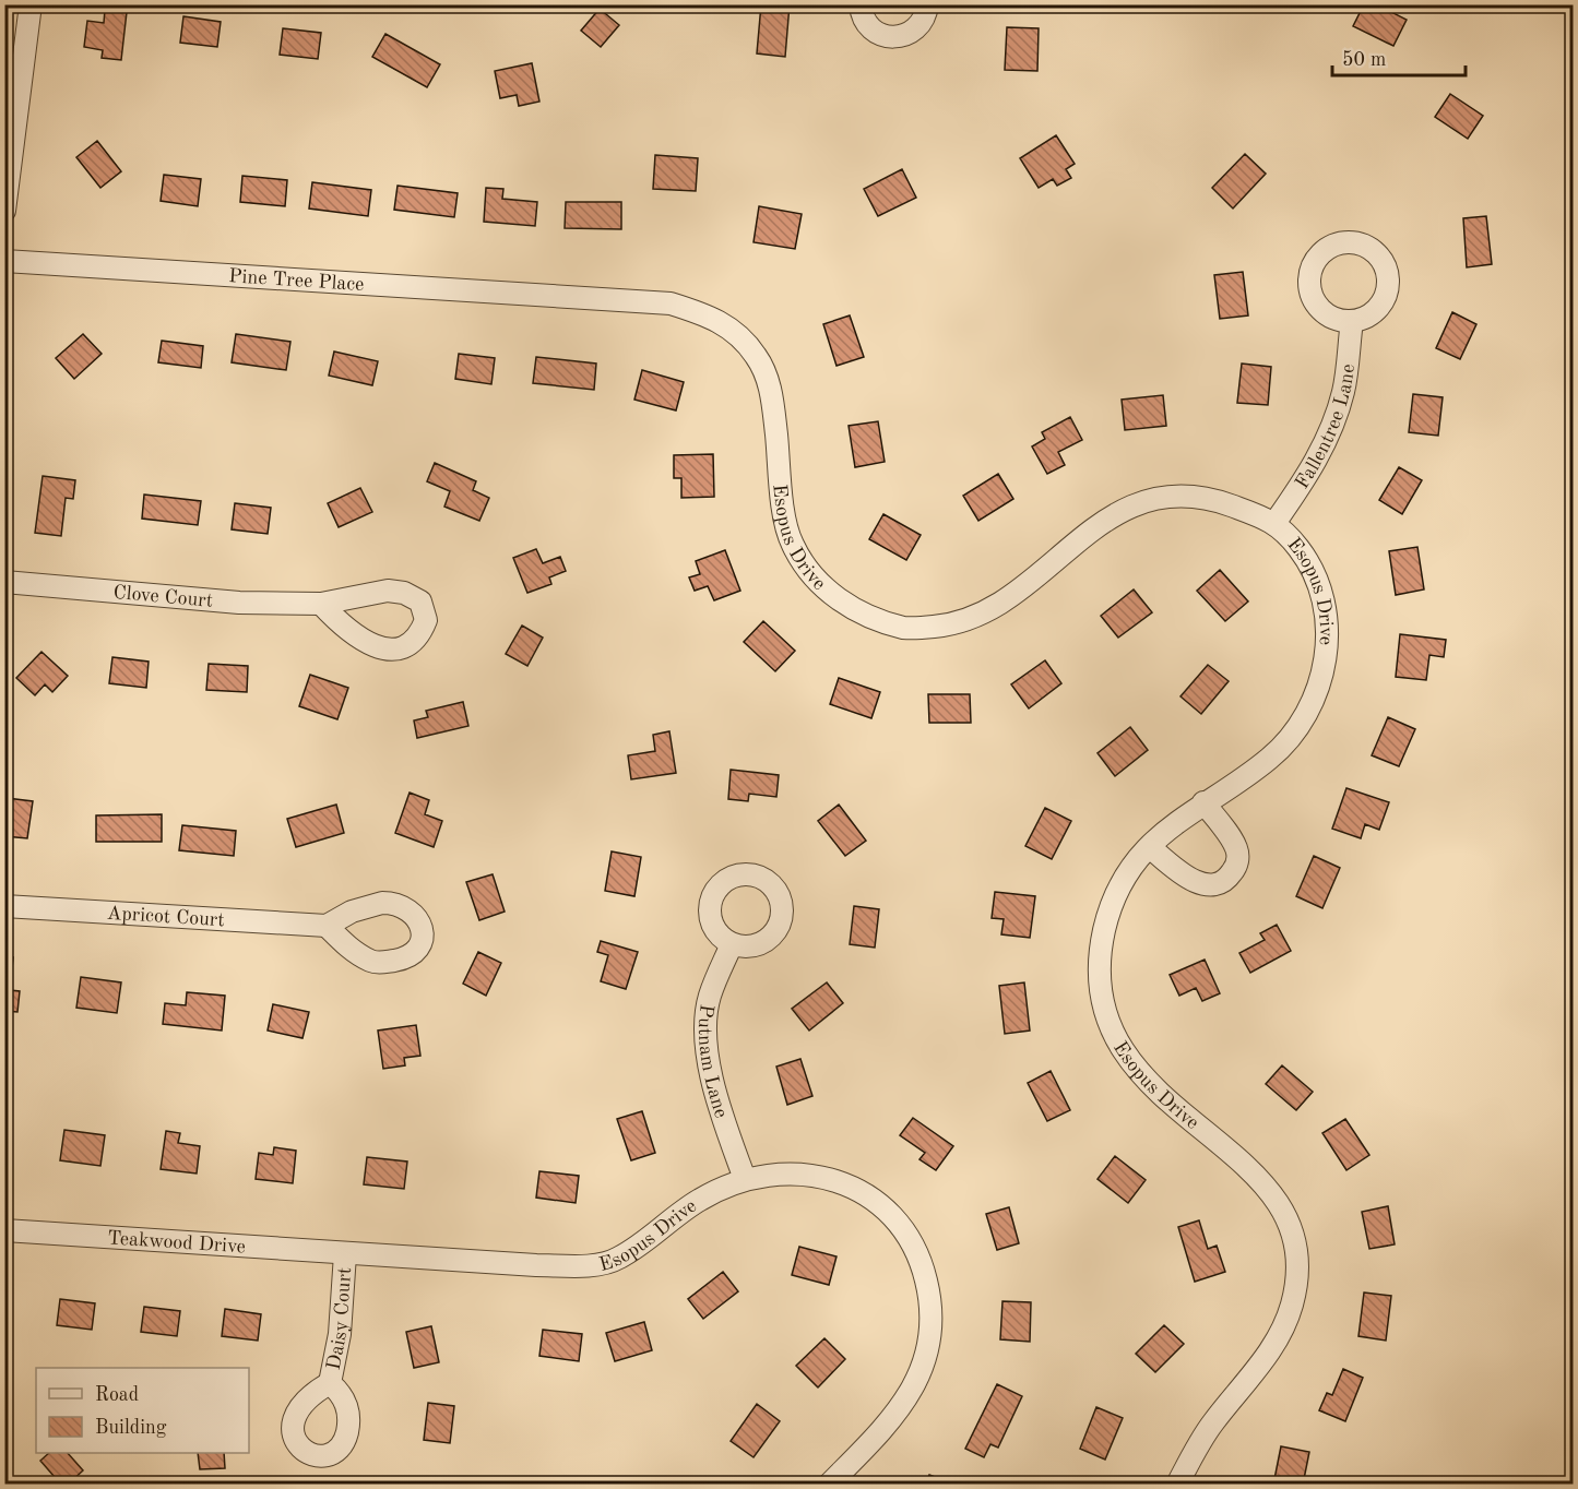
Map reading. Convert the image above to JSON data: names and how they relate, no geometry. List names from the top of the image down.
{
  "streets": {
    "street": [
      "Pine Tree Place",
      "Fallentree Lane",
      "Esopus Drive",
      "Clove Court",
      "Apricot Court",
      "Putnam Lane",
      "Teakwood Drive",
      "Daisy Court"
    ]
  },
  "crossings": [
    ["Pine Tree Place", "Esopus Drive"],
    ["Fallentree Lane", "Esopus Drive"],
    ["Esopus Drive", "Putnam Lane"],
    ["Esopus Drive", "Teakwood Drive"],
    ["Esopus Drive", "Daisy Court"],
    ["Teakwood Drive", "Daisy Court"]
  ],
  "legend": ["Road", "Building"],
  "scale_bar": "50 m"
}
